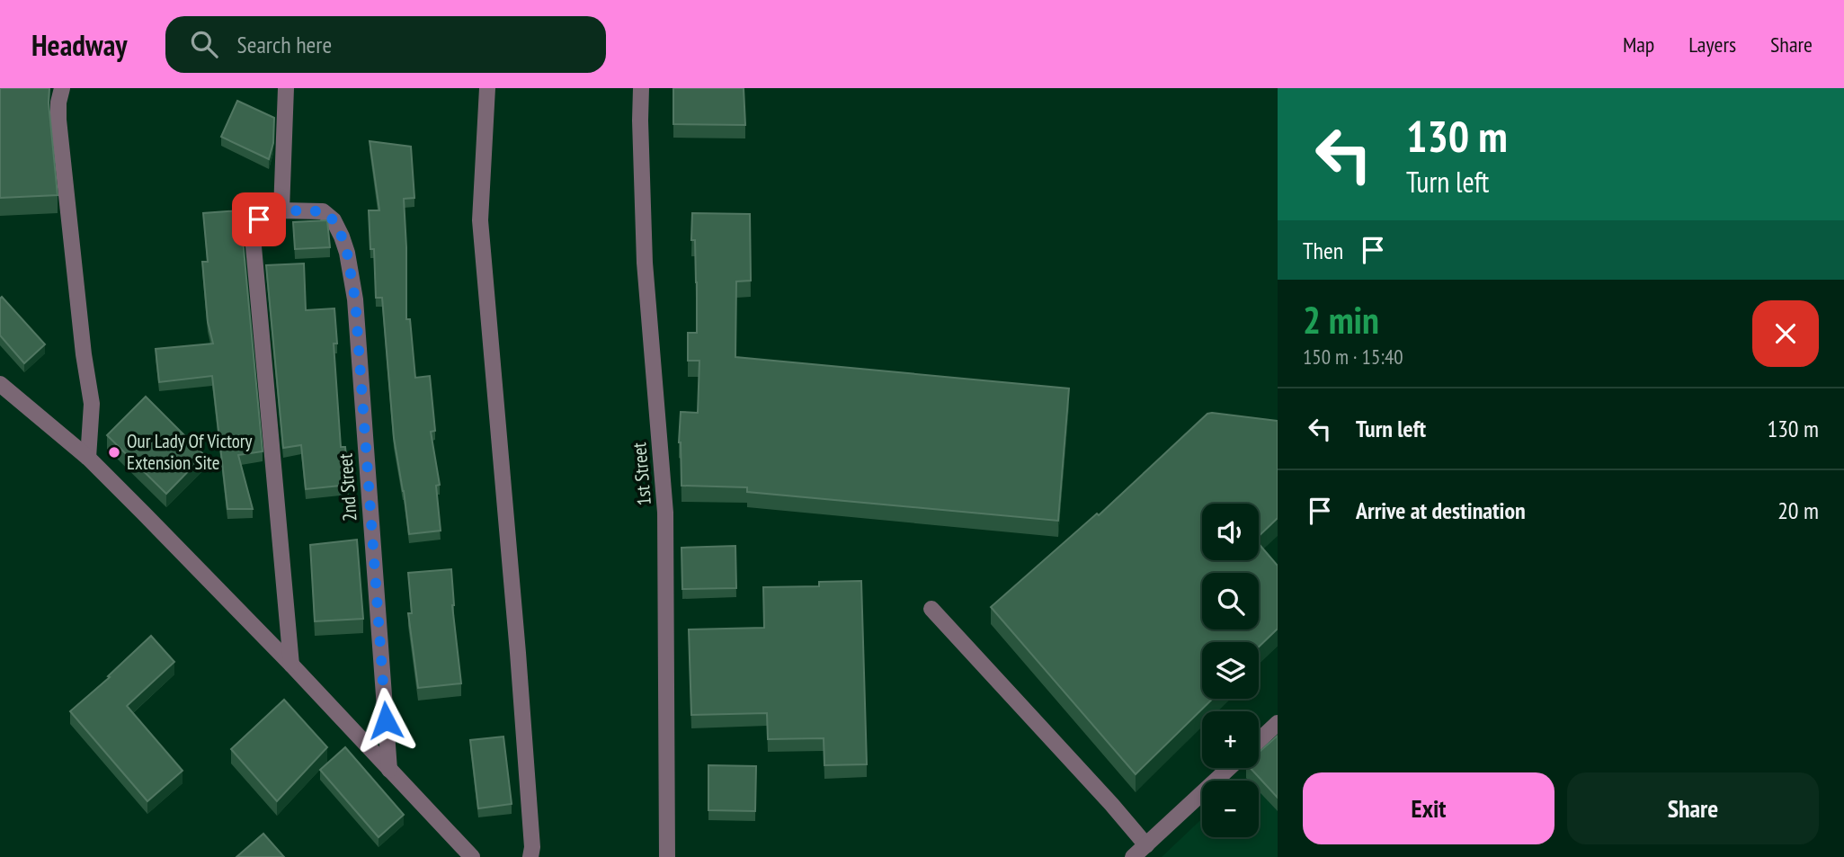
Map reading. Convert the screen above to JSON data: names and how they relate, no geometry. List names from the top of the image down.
{
  "streets": {
    "street": ["1st Street", "2nd Street"]
  },
  "places": ["Our Lady Of Victory Extension Site"],
  "page": {
    "header": "Headway",
    "search": "Search here",
    "nav": ["Map", "Layers", "Share"],
    "turn": ["130 m", "Turn left"],
    "then": "Then",
    "heading": ["2 min", "150 m · 15:40"],
    "list": [
      {
        "name": "Turn left",
        "value": "130 m"
      },
      {
        "name": "Arrive at destination",
        "value": "20 m"
      }
    ],
    "map_buttons": ["+", "−"],
    "buttons": ["Exit", "Share"]
  }
}
